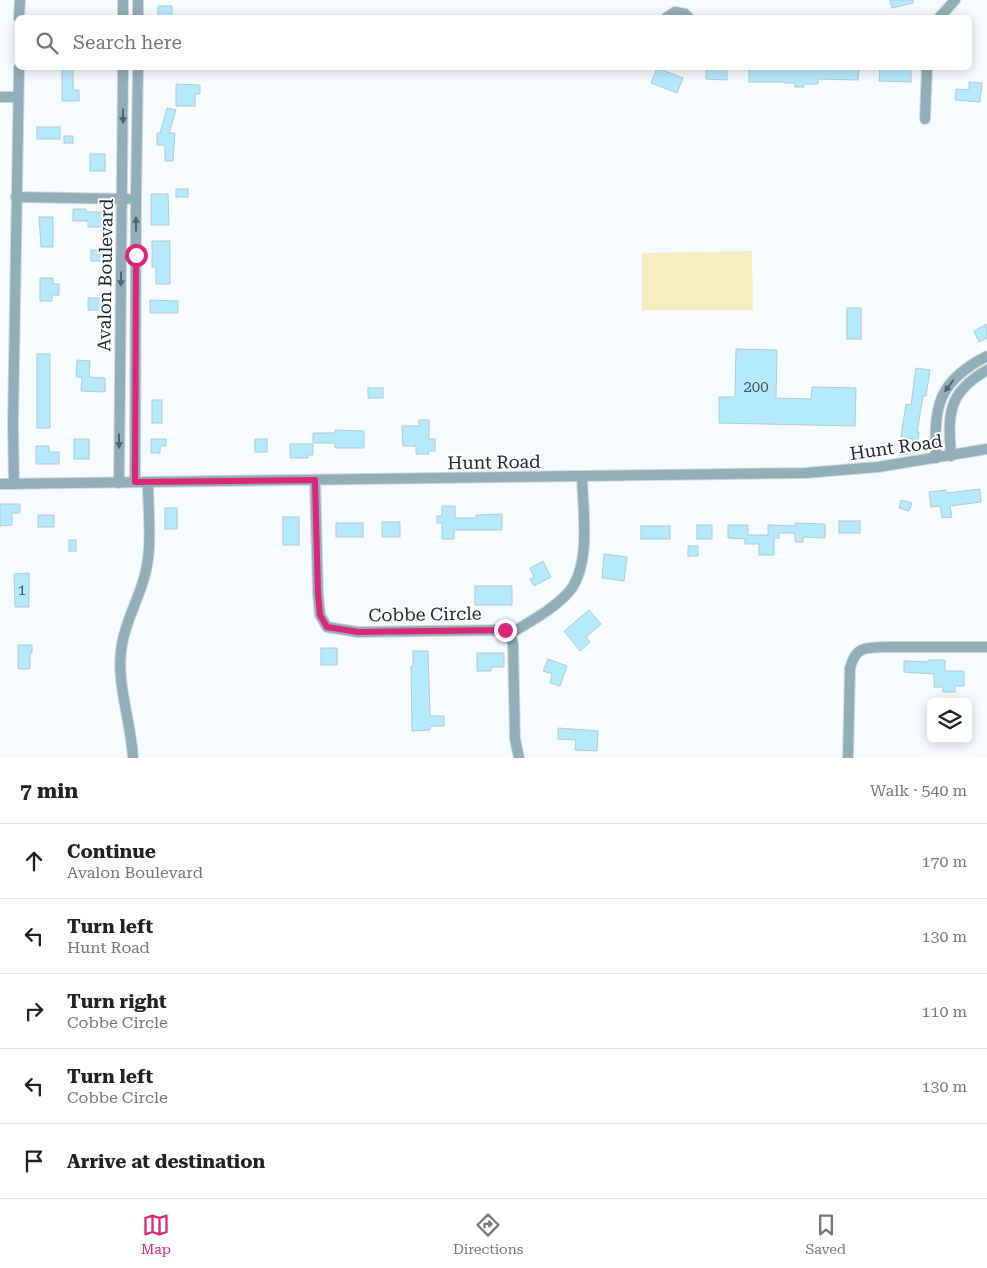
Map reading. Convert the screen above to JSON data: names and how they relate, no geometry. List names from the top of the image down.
{
  "streets": {
    "street": ["Avalon Boulevard", "Hunt Road", "Cobbe Circle"]
  },
  "crossings": [
    ["Avalon Boulevard", "Hunt Road"],
    ["Hunt Road", "Cobbe Circle"]
  ],
  "house_numbers": ["200", "1"],
  "page": {
    "search": "Search here",
    "heading": ["7 min", "Walk · 540 m"],
    "list": [
      ["Continue", "Avalon Boulevard", "170 m"],
      ["Turn left", "Hunt Road", "130 m"],
      ["Turn right", "Cobbe Circle", "110 m"],
      ["Turn left", "Cobbe Circle", "130 m"],
      "Arrive at destination"
    ],
    "nav": ["Map", "Directions", "Saved"]
  }
}
